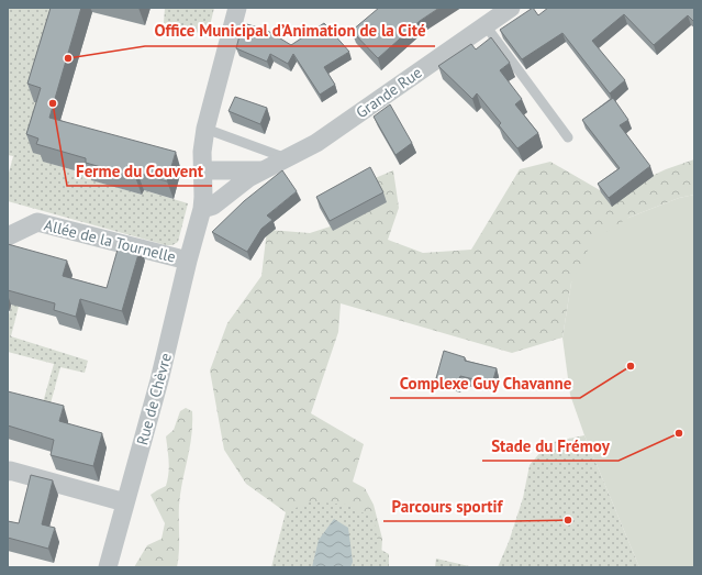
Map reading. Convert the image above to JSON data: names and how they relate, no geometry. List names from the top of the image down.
{
  "streets": {
    "street": ["Grande Rue", "Allée de la Tournelle", "Rue de Chèvre"]
  },
  "crossings": [
    ["Grande Rue", "Rue de Chèvre"],
    ["Allée de la Tournelle", "Rue de Chèvre"]
  ],
  "places": [
    "Office Municipal d’Animation de la Cité",
    "Ferme du Couvent",
    "Complexe Guy Chavanne",
    "Stade du Frémoy",
    "Parcours sportif"
  ]
}
